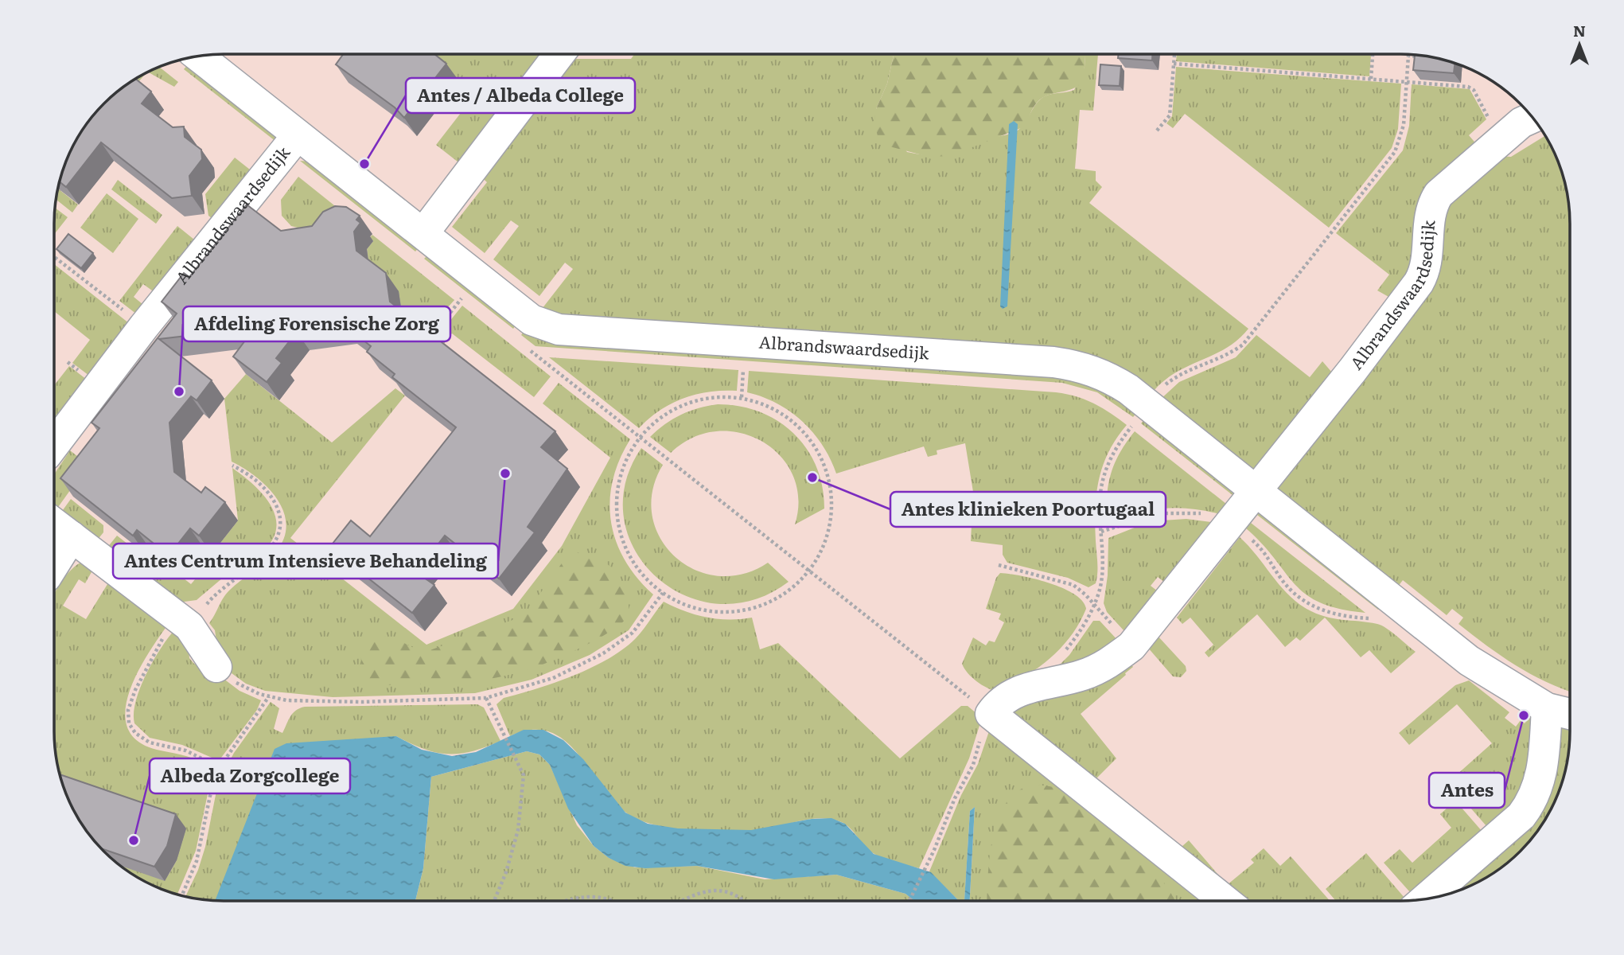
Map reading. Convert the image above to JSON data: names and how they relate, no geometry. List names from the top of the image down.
{
  "streets": {
    "street": ["Albrandswaardsedijk"]
  },
  "places": [
    "Antes / Albeda College",
    "Afdeling Forensische Zorg",
    "Antes Centrum Intensieve Behandeling",
    "Antes klinieken Poortugaal",
    "Antes",
    "Albeda Zorgcollege"
  ],
  "north": "top"
}
